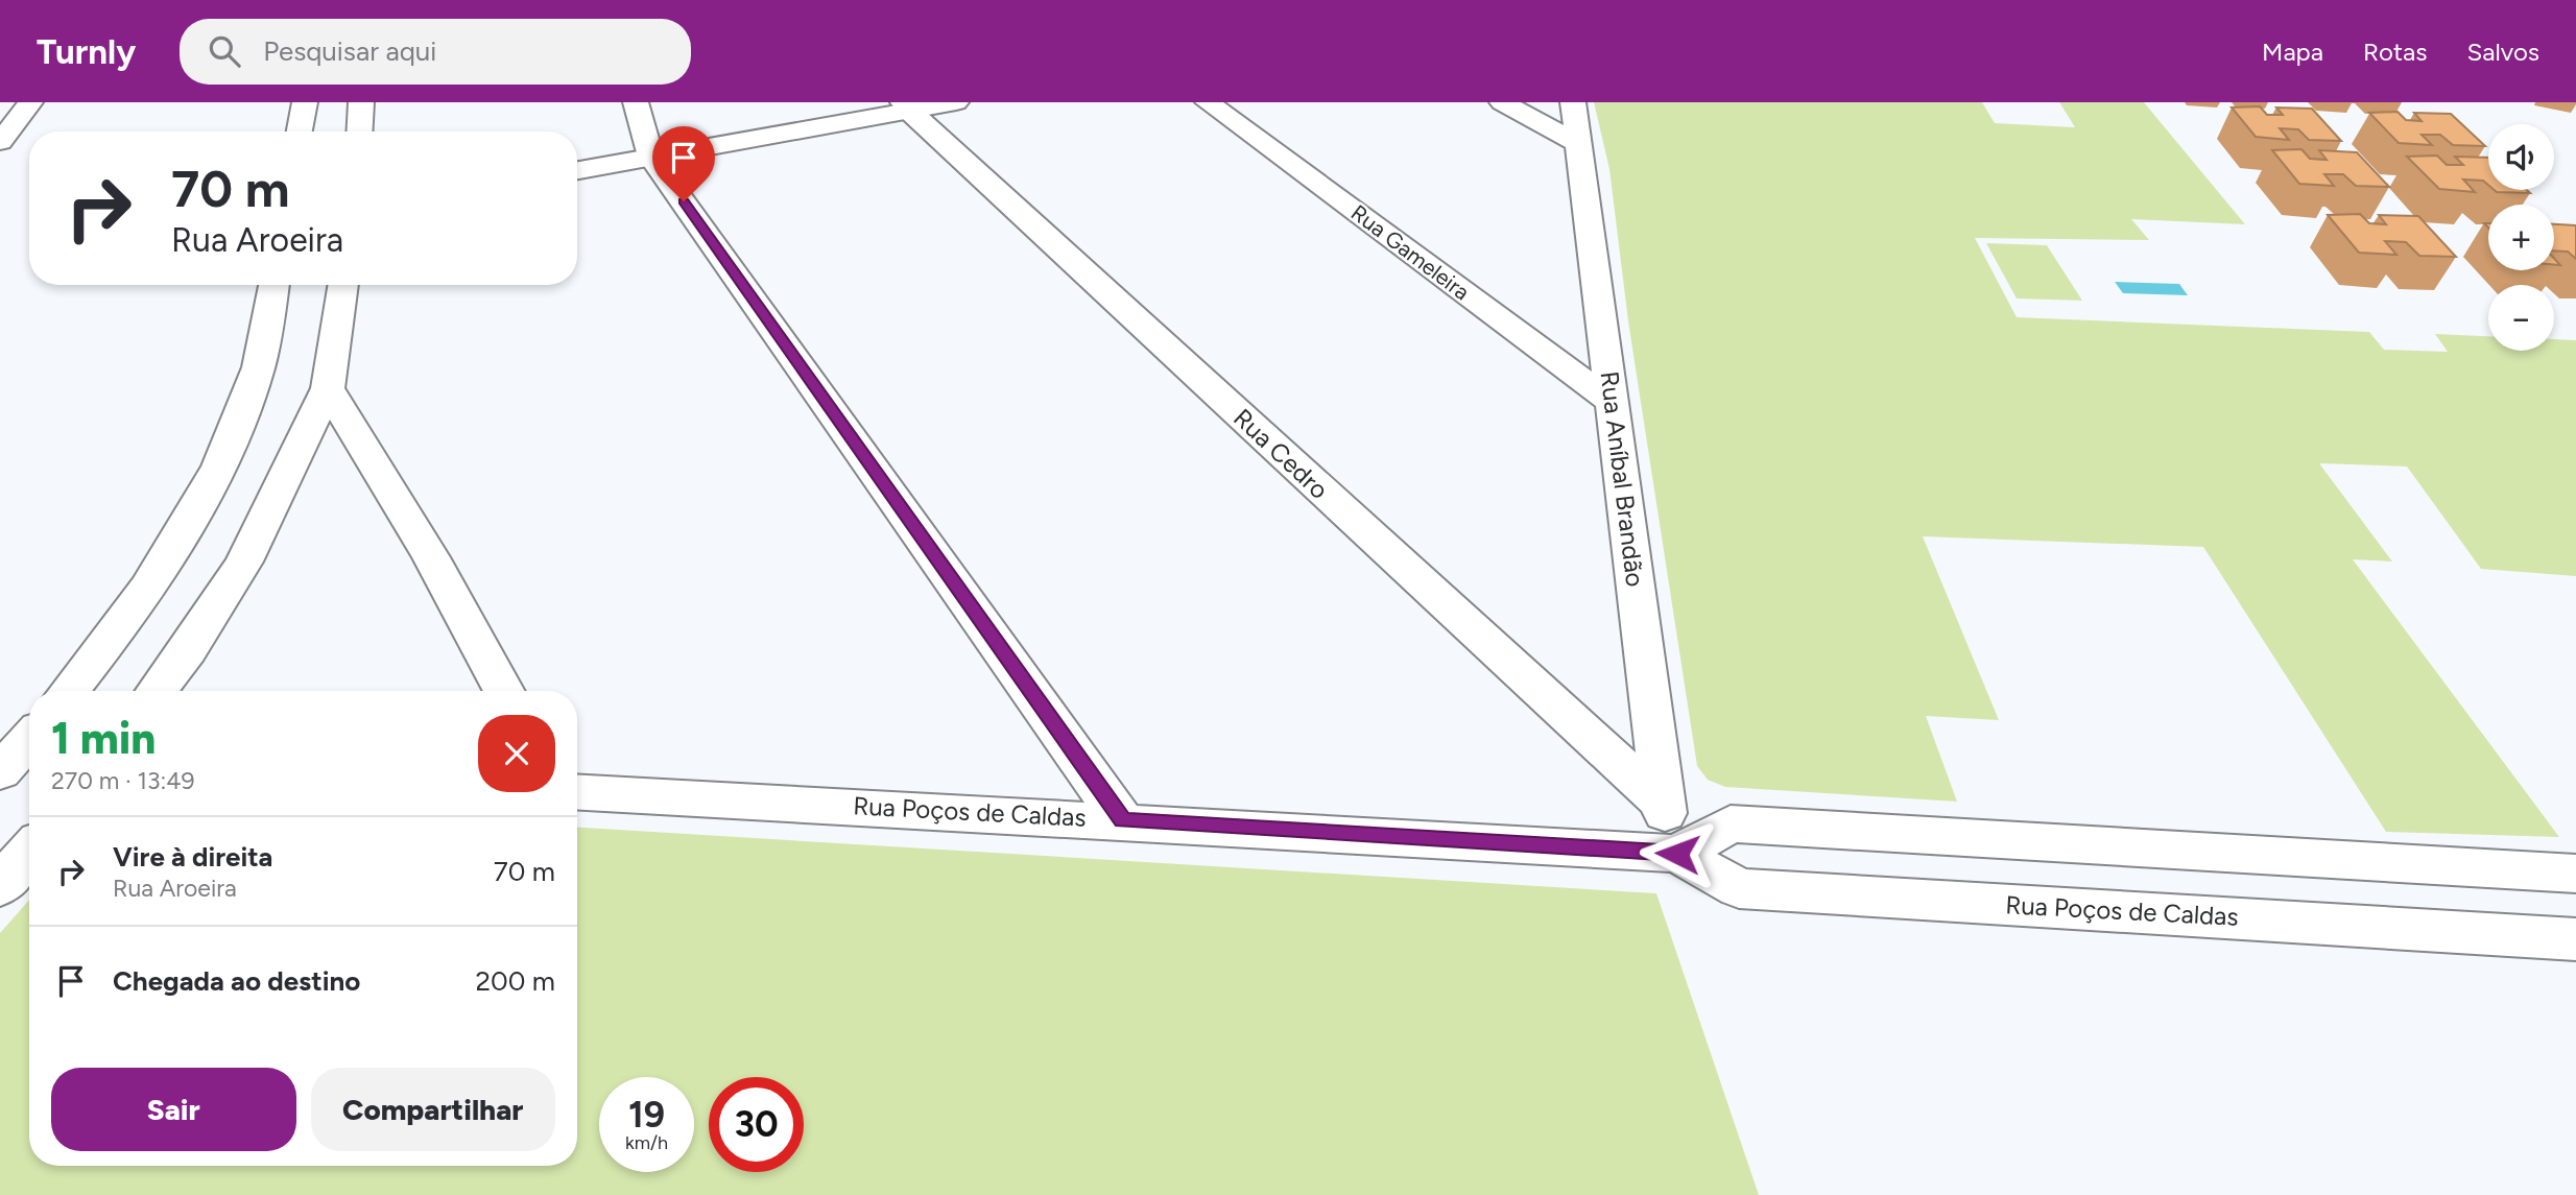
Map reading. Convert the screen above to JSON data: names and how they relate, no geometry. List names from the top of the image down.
{
  "streets": {
    "street": [
      "Rua Gameleira",
      "Rua Cedro",
      "Rua Aníbal Brandão",
      "Rua Poços de Caldas"
    ]
  },
  "crossings": [
    ["Rua Gameleira", "Rua Aníbal Brandão"],
    ["Rua Cedro", "Rua Aníbal Brandão"],
    ["Rua Aníbal Brandão", "Rua Poços de Caldas"]
  ],
  "page": {
    "header": "Turnly",
    "search": "Pesquisar aqui",
    "nav": ["Mapa", "Rotas", "Salvos"],
    "map_buttons": ["+", "−"],
    "turn": ["70 m", "Rua Aroeira"],
    "heading": ["1 min", "270 m · 13:49"],
    "list": [
      {
        "name": "Vire à direita",
        "note": "Rua Aroeira",
        "value": "70 m"
      },
      {
        "name": "Chegada ao destino",
        "value": "200 m"
      }
    ],
    "buttons": ["Sair", "Compartilhar"],
    "speed": "19 km/h",
    "limit": "30"
  }
}
